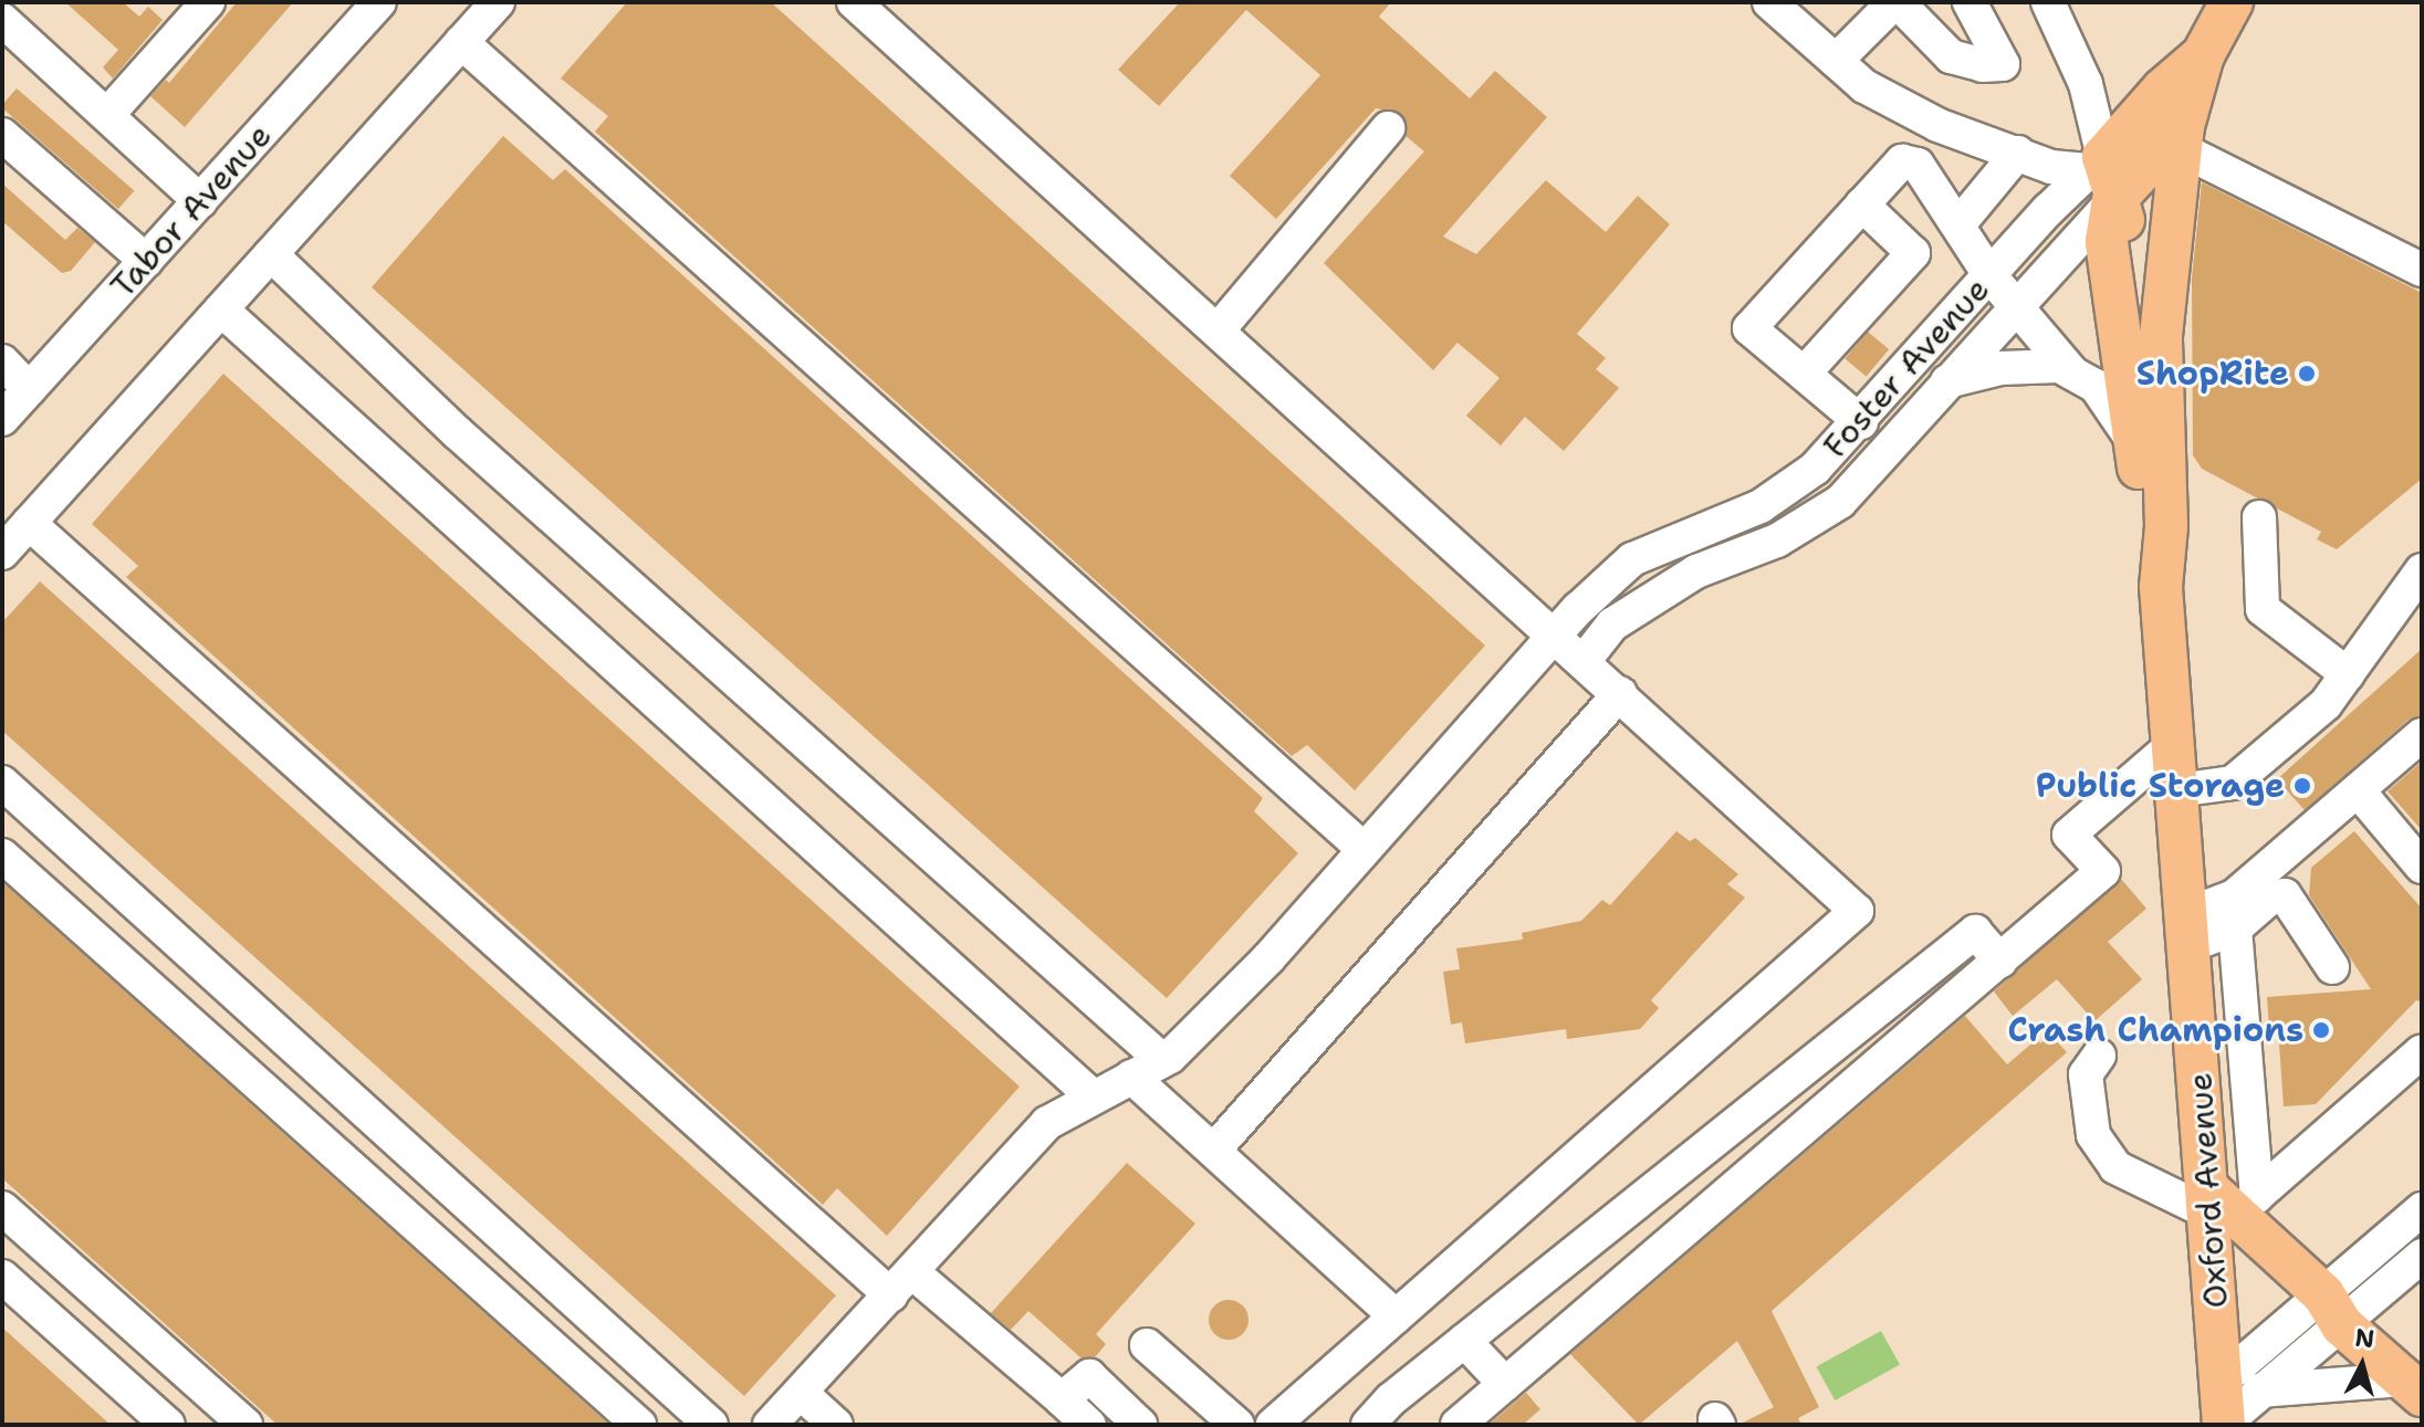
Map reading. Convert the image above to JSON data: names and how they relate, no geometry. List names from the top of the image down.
{
  "streets": {
    "main road": ["Oxford Avenue"],
    "street": ["Tabor Avenue", "Foster Avenue"]
  },
  "crossings": [
    ["Foster Avenue", "Oxford Avenue"]
  ],
  "places": ["ShopRite", "Public Storage", "Crash Champions"],
  "north": "top"
}
